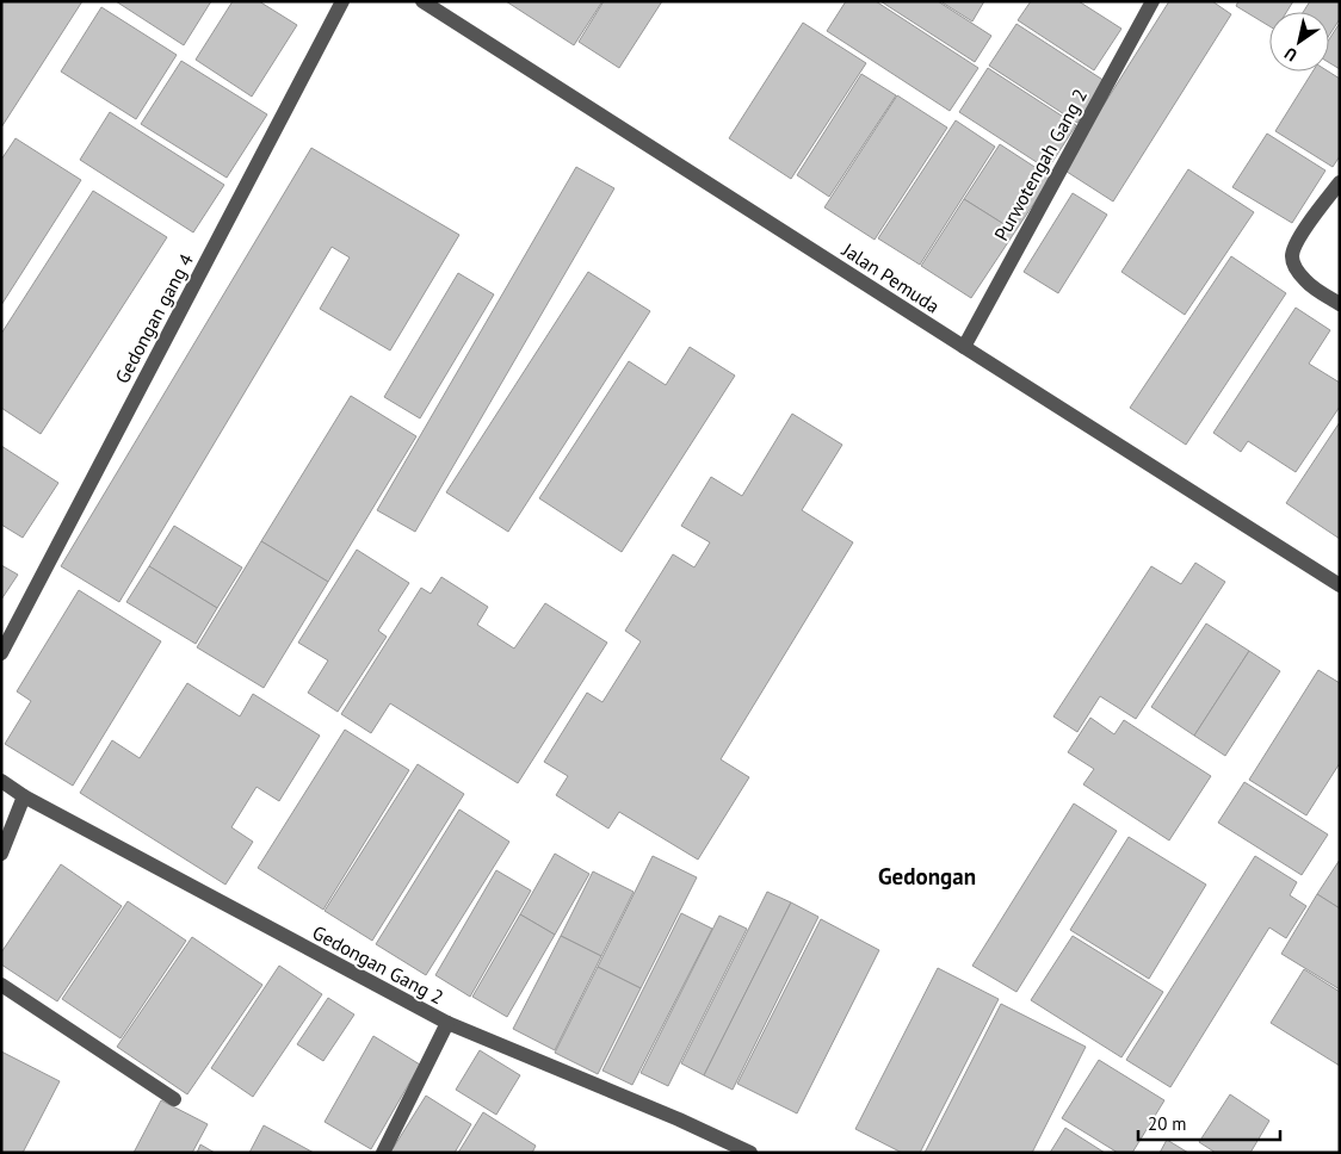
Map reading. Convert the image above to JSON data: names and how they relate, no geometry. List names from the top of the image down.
{
  "streets": {
    "street": [
      "Purwotengah Gang 2",
      "Jalan Pemuda",
      "Gedongan gang 4",
      "Gedongan Gang 2"
    ]
  },
  "crossings": [
    ["Purwotengah Gang 2", "Jalan Pemuda"]
  ],
  "districts": ["Gedongan"],
  "scale_bar": "20 m",
  "north": "bottom left"
}
